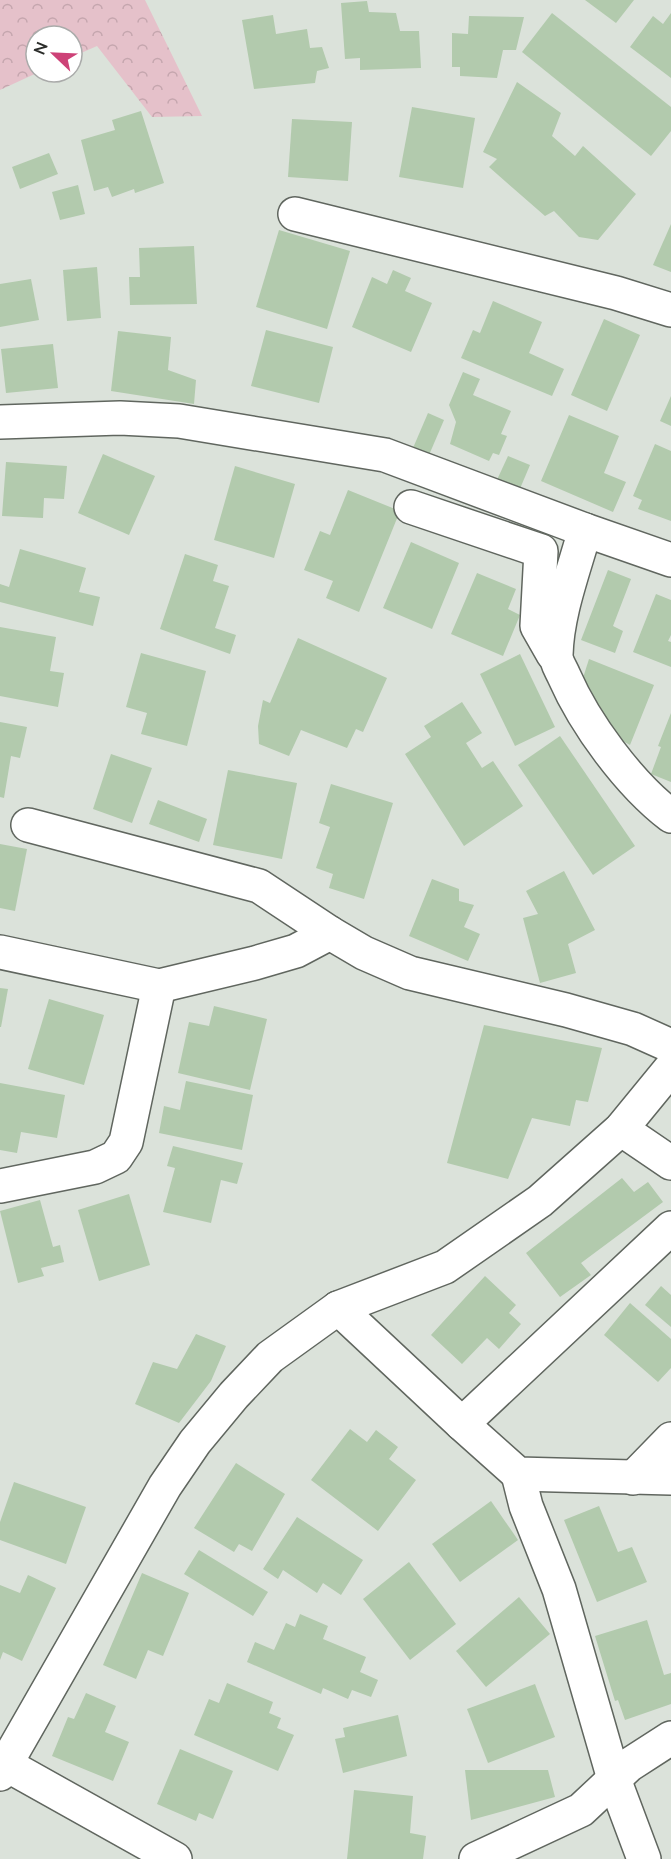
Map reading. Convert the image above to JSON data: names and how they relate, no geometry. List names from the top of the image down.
{
  "north": "top left"
}
